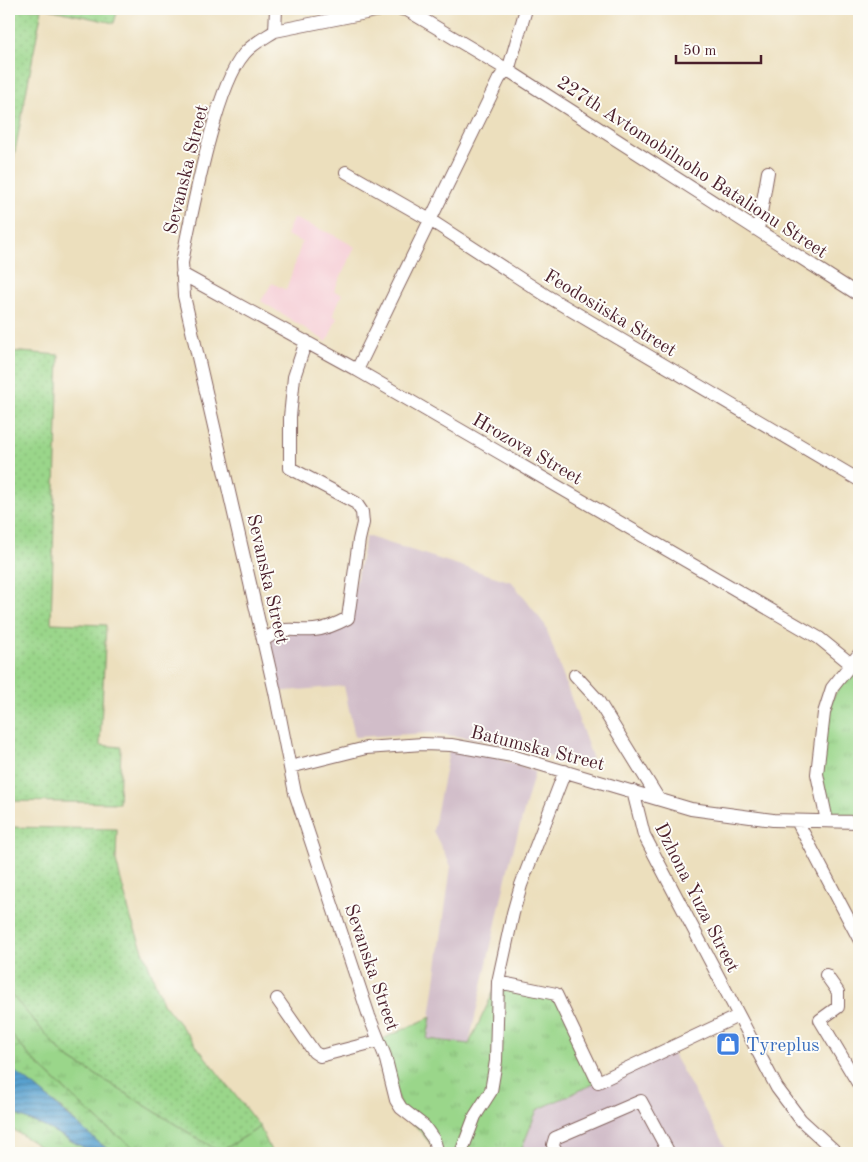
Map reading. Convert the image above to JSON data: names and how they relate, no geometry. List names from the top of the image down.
{
  "streets": {
    "street": [
      "227th Avtomobilnoho Batalionu Street",
      "Sevanska Street",
      "Feodosiiska Street",
      "Hrozova Street",
      "Batumska Street",
      "Dzhona Yuza Street"
    ]
  },
  "crossings": [
    ["Sevanska Street", "Hrozova Street"],
    ["Sevanska Street", "Batumska Street"],
    ["Batumska Street", "Dzhona Yuza Street"]
  ],
  "places": {
    "shop": ["Tyreplus"]
  },
  "scale_bar": "50 m"
}
